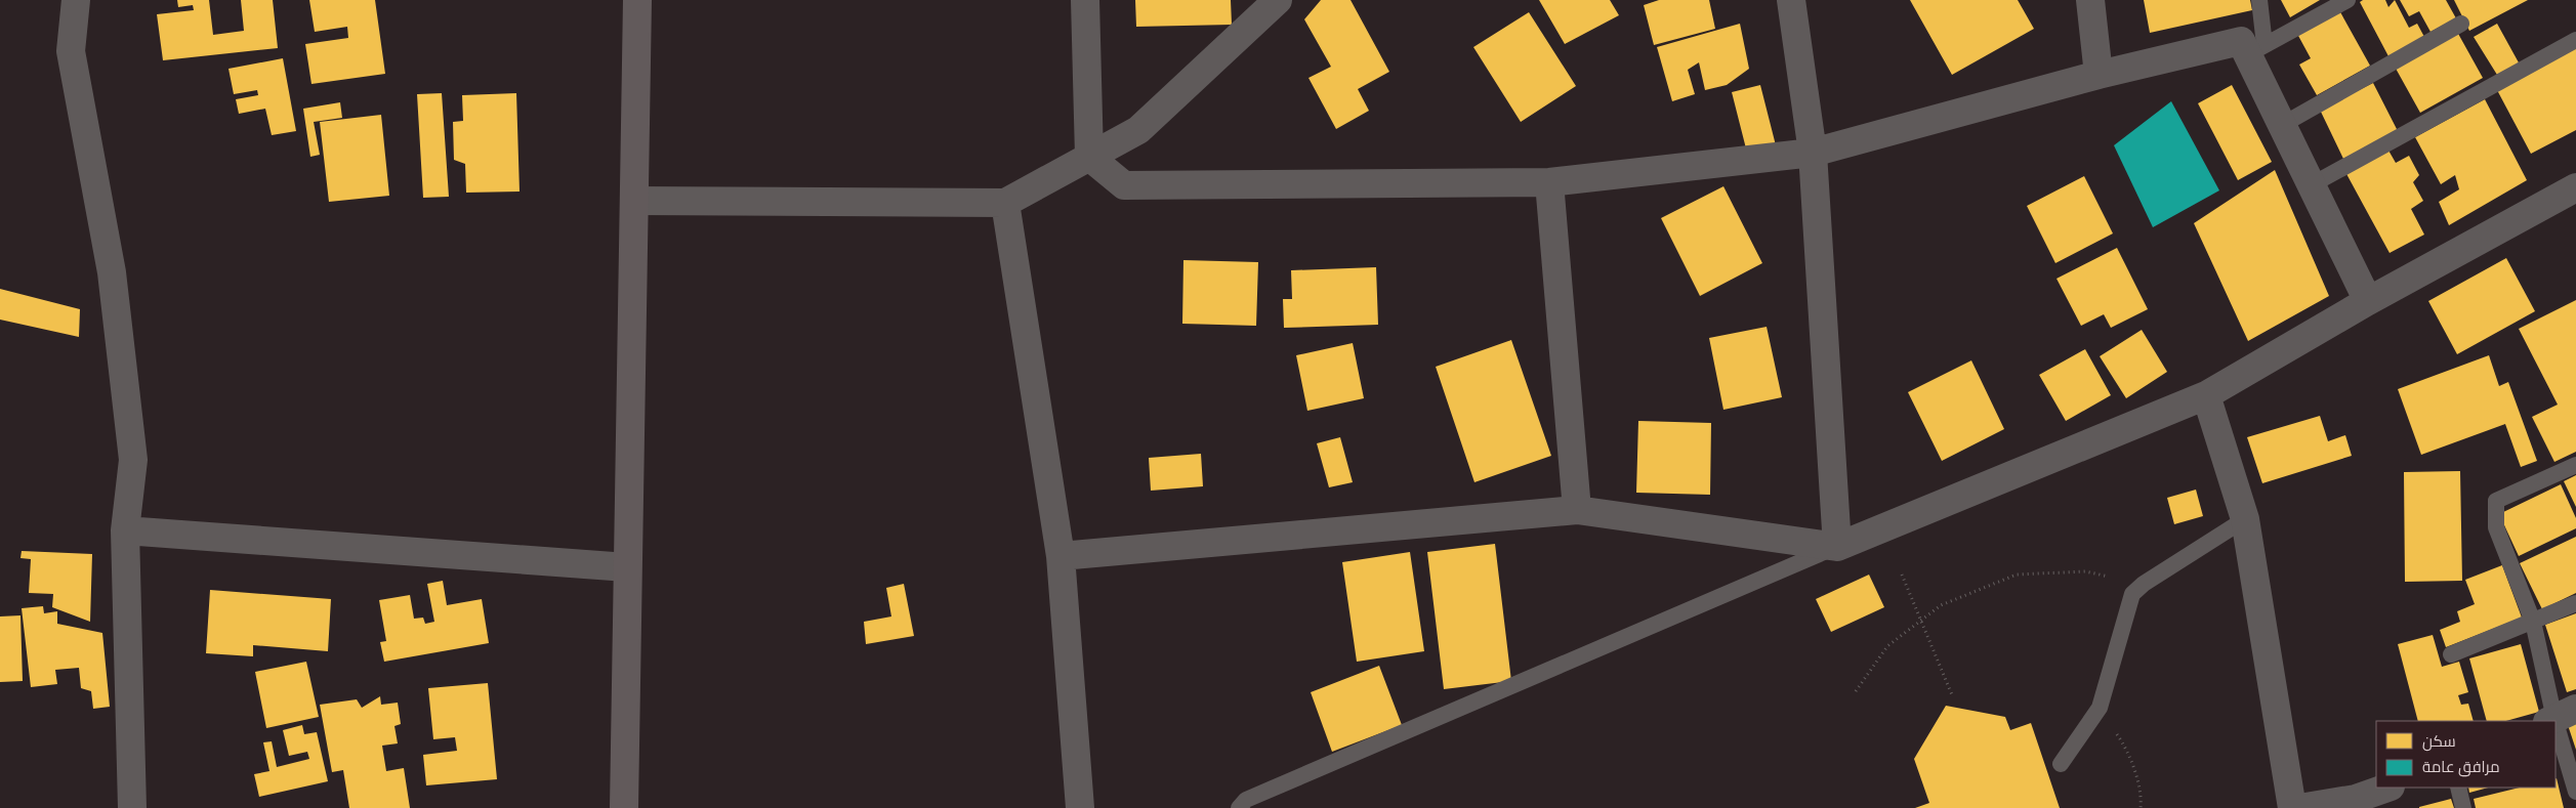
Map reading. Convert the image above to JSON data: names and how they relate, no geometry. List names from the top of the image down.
{
  "legend": ["سكن", "مرافق عامة"]
}
